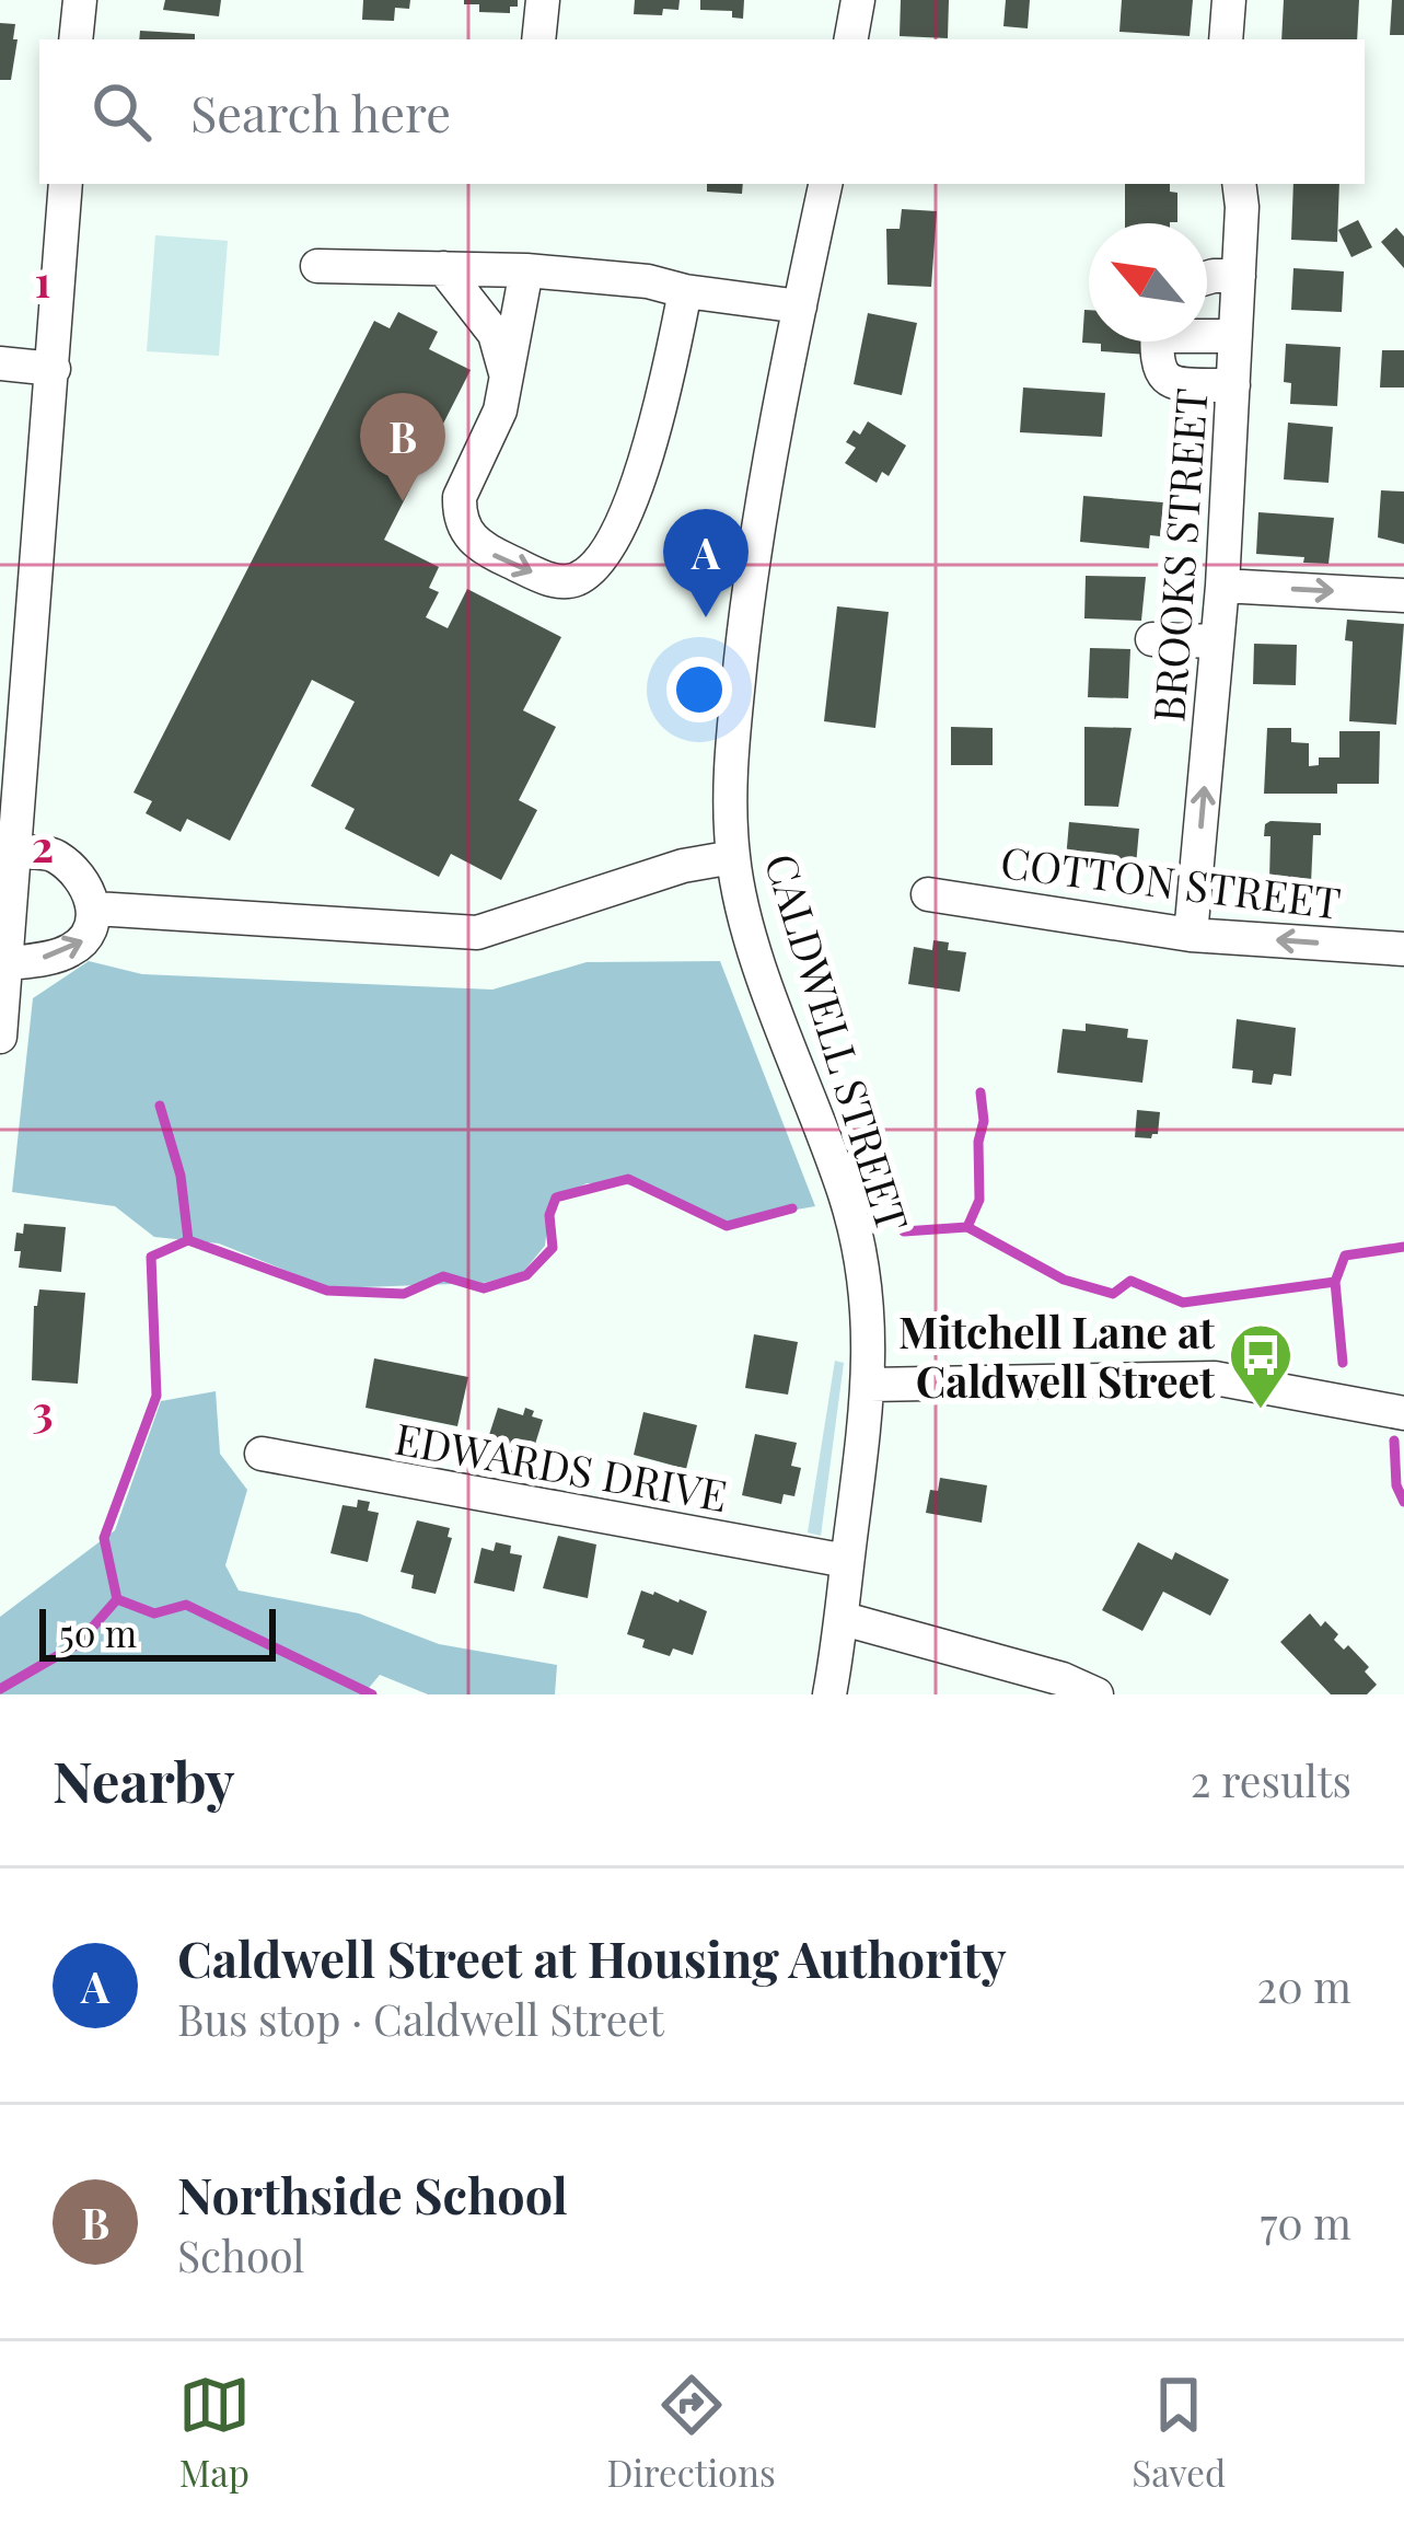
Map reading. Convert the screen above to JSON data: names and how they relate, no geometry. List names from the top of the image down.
{
  "streets": {
    "street": [
      "BROOKS STREET",
      "COTTON STREET",
      "CALDWELL STREET",
      "EDWARDS DRIVE"
    ]
  },
  "crossings": [
    ["BROOKS STREET", "COTTON STREET"],
    ["CALDWELL STREET", "EDWARDS DRIVE"]
  ],
  "one_way": ["BROOKS STREET", "COTTON STREET"],
  "places": {
    "bus stop": ["Mitchell Lane at Caldwell Street"]
  },
  "scale_bar": "50 m",
  "north": "top left",
  "page": {
    "search": "Search here",
    "pins": ["B", "A"],
    "scale": "50 m",
    "heading": ["Nearby", "2 results"],
    "list": [
      {
        "mark": "A",
        "name": "Caldwell Street at Housing Authority",
        "note": "Bus stop · Caldwell Street",
        "value": "20 m"
      },
      {
        "mark": "B",
        "name": "Northside School",
        "note": "School",
        "value": "70 m"
      }
    ],
    "nav": ["Map", "Directions", "Saved"]
  },
  "grid": {
    "rows": ["1", "2", "3"]
  }
}
